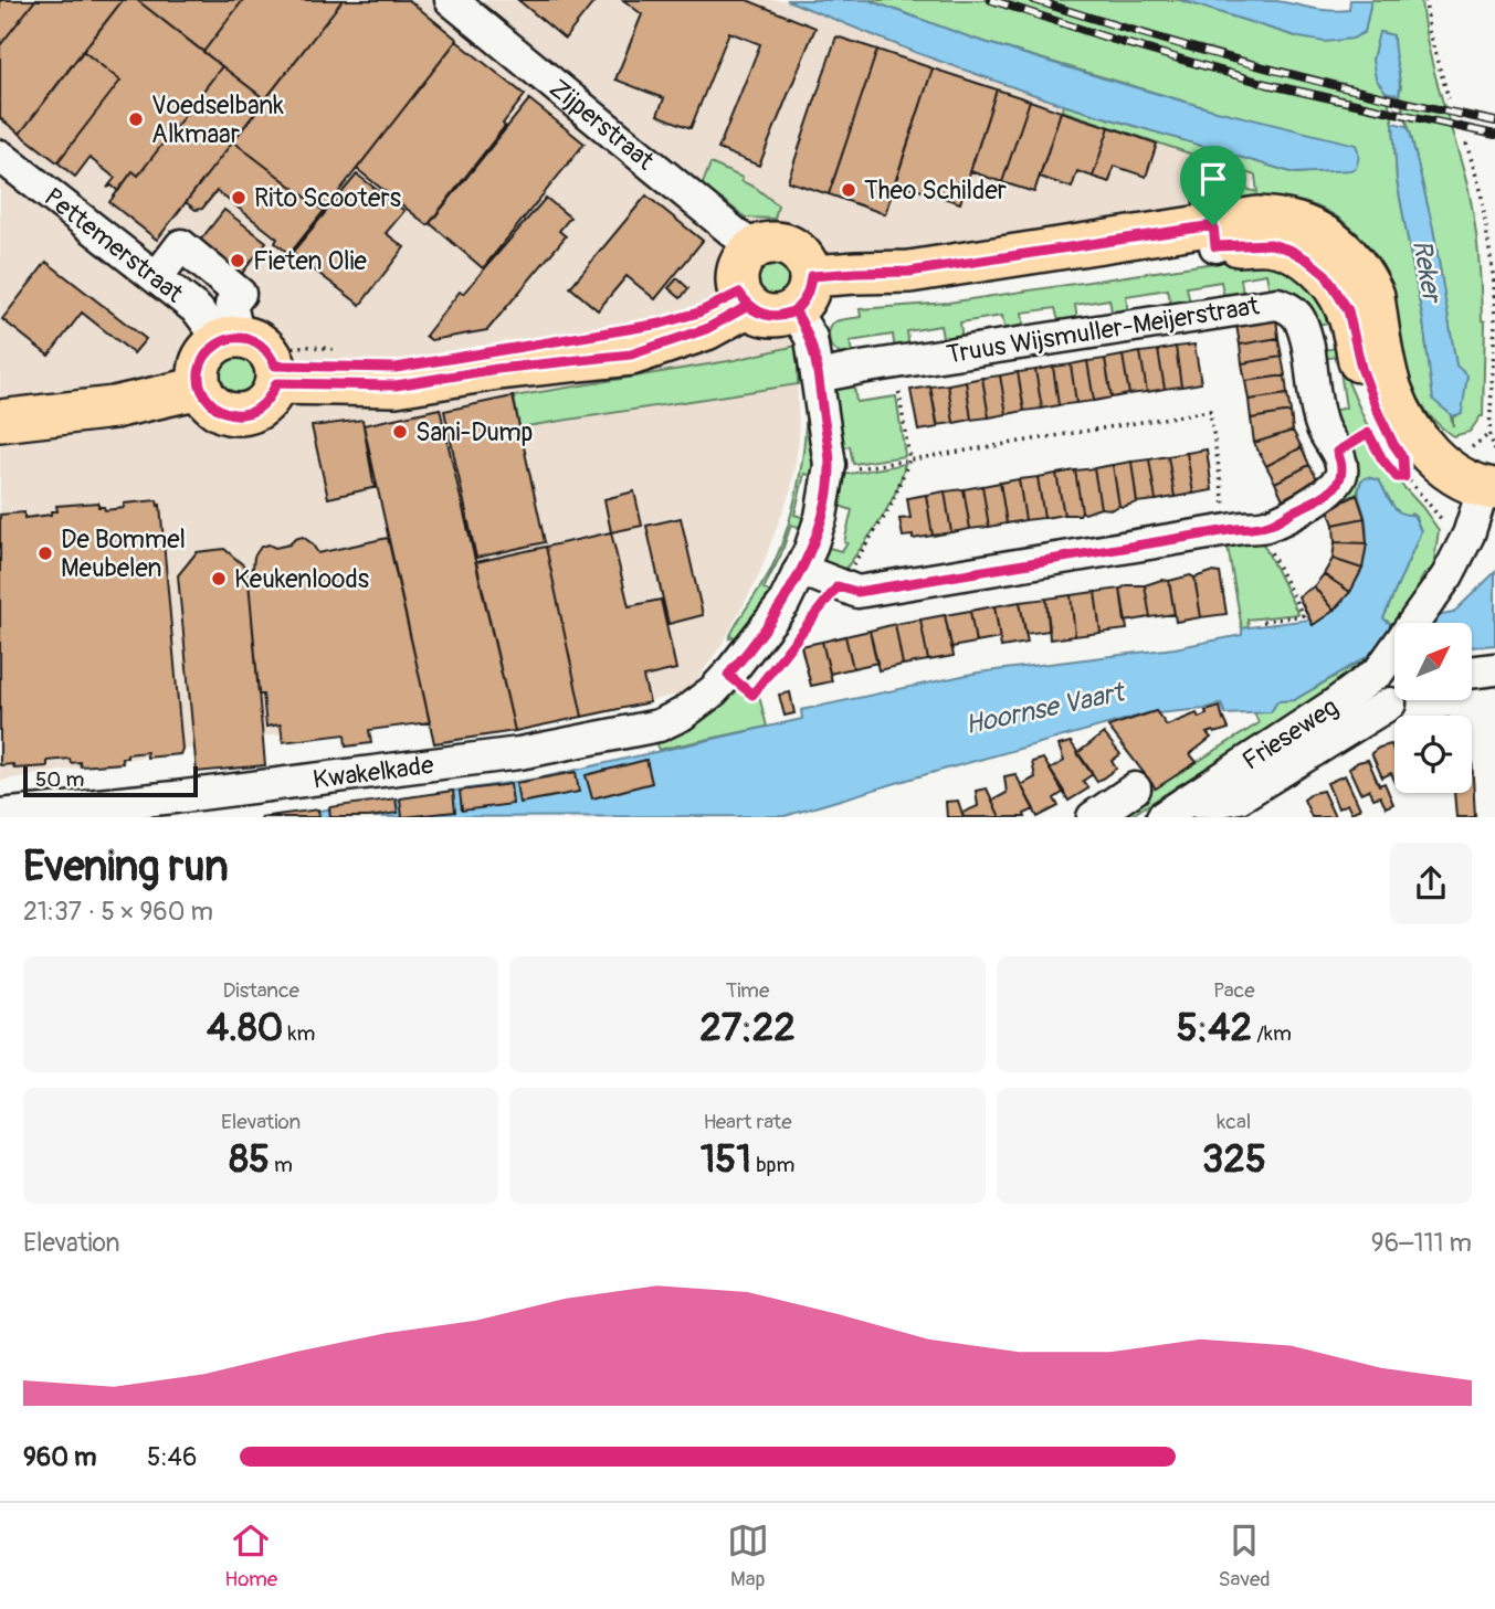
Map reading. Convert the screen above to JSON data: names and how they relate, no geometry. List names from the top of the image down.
{
  "streets": {
    "street": [
      "Zijperstraat",
      "Pettemerstraat",
      "Truus Wijsmuller-Meijerstraat",
      "Frieseweg",
      "Kwakelkade"
    ]
  },
  "crossings": [
    ["Truus Wijsmuller-Meijerstraat", "Kwakelkade"]
  ],
  "water": ["Reker", "Hoornse Vaart"],
  "places": [
    "Voedselbank Alkmaar",
    "Theo Schilder",
    "Rito Scooters",
    "Fieten Olie",
    "Sani-Dump",
    "De Bommel Meubelen",
    "Keukenloods"
  ],
  "scale_bar": "50 m",
  "north": "top right",
  "page": {
    "scale": "50 m",
    "heading": ["Evening run", "21:37 · 5 × 960 m"],
    "stats": [
      ["Distance", "4.80 km"],
      ["Time", "27:22"],
      ["Pace", "5:42 /km"],
      ["Elevation", "85 m"],
      ["Heart rate", "151 bpm"],
      ["kcal", "325"]
    ],
    "chart": ["Elevation", "96–111 m"],
    "list": [
      {
        "name": "960 m",
        "note": "5:46"
      }
    ],
    "tabs": ["Home", "Map", "Saved"]
  }
}
